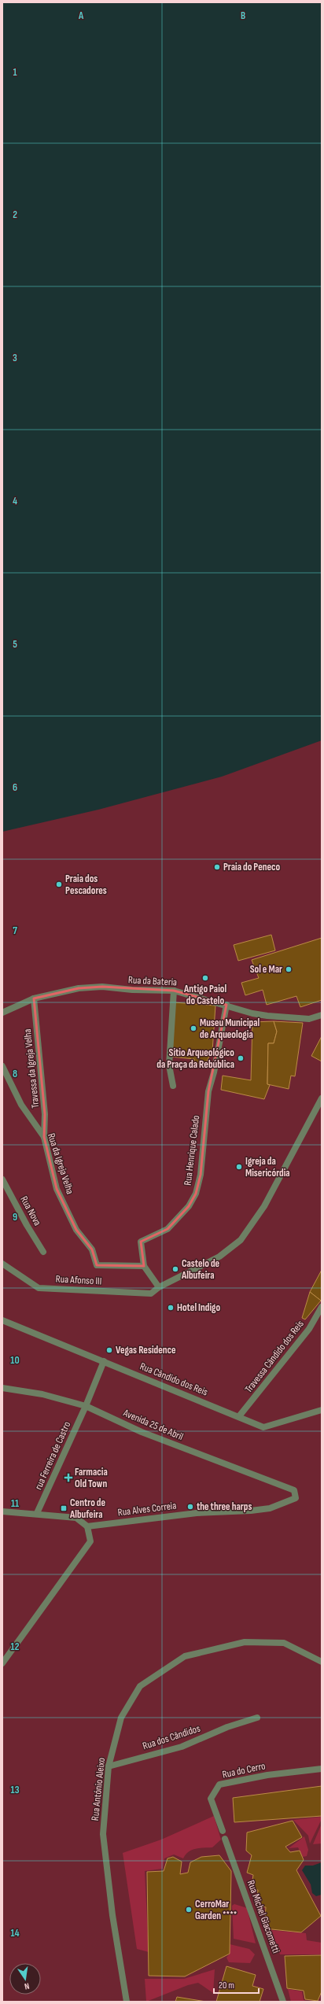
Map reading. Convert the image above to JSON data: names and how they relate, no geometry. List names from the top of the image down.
{
  "streets": {
    "street": [
      "Rua da Bateria",
      "Travessa da Igreja Velha",
      "Rua Henrique Calado",
      "Rua da Igreja Velha",
      "Rua Nova",
      "Rua Afonso III",
      "Travessa Cândido dos Reis",
      "Rua Cândido dos Reis",
      "Avenida 25 de Abril",
      "rua Ferreira de Castro",
      "Rua Alves Correia",
      "Rua dos Cândidos",
      "Rua do Cerro",
      "Rua António Aleixo",
      "Rua Michel Giacometti"
    ]
  },
  "crossings": [
    ["Rua da Bateria", "Travessa da Igreja Velha"],
    ["Rua da Bateria", "Rua Henrique Calado"],
    ["Travessa da Igreja Velha", "Rua da Igreja Velha"],
    ["Rua Henrique Calado", "Rua da Igreja Velha"],
    ["Travessa Cândido dos Reis", "Rua Cândido dos Reis"],
    ["Rua Cândido dos Reis", "rua Ferreira de Castro"],
    ["Avenida 25 de Abril", "rua Ferreira de Castro"],
    ["Avenida 25 de Abril", "Rua Alves Correia"],
    ["Rua dos Cândidos", "Rua António Aleixo"]
  ],
  "places": {
    "other": [
      "Praia do Peneco",
      "Praia dos Pescadores",
      "Sol e Mar",
      "Antigo Paiol do Castelo",
      "Museu Municipal de Arqueologia",
      "Sitio Arqueológico da Praça da Rebública",
      "Igreja da Misericórdia",
      "Castelo de Albufeira",
      "Hotel Indigo",
      "Vegas Residence",
      "the three harps",
      "CerroMar Garden ****"
    ],
    "health": ["Farmacia Old Town"],
    "transit": ["Centro de Albufeira"]
  },
  "scale_bar": "20 m",
  "north": "bottom",
  "grid": {
    "columns": ["A", "B"],
    "rows": [
      "1",
      "2",
      "3",
      "4",
      "5",
      "6",
      "7",
      "8",
      "9",
      "10",
      "11",
      "12",
      "13",
      "14"
    ]
  }
}
